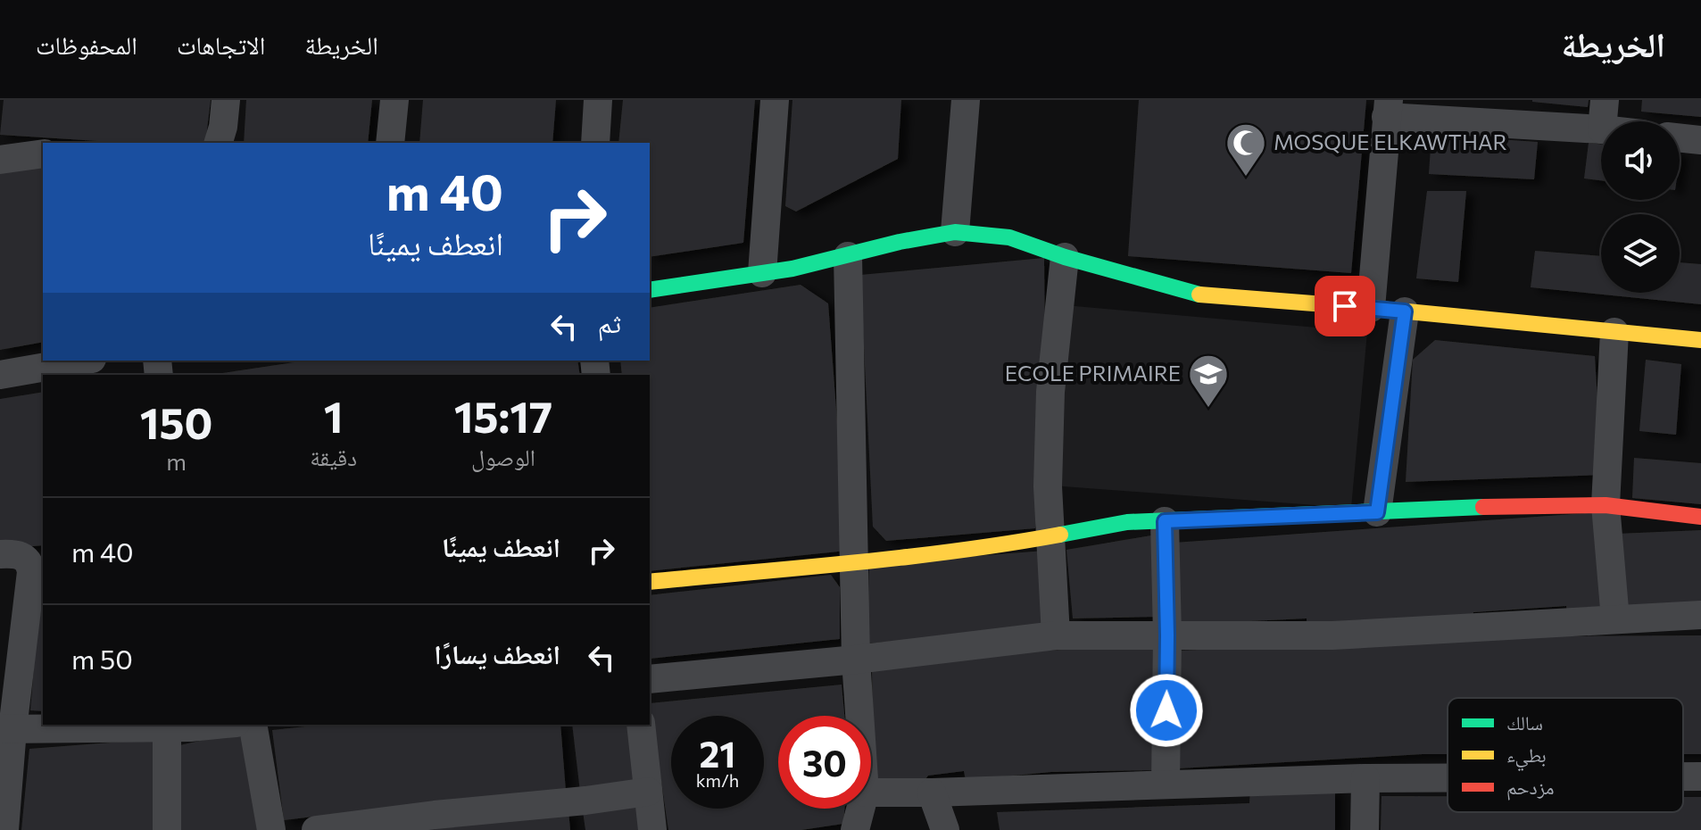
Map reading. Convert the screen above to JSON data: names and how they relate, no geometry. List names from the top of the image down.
{
  "places": {
    "mosque": ["MOSQUE ELKAWTHAR"],
    "school or university": ["ECOLE PRIMAIRE"]
  },
  "legend": ["سالك", "بطيء", "مزدحم"],
  "page": {
    "header": "الخريطة",
    "nav": ["الخريطة", "الاتجاهات", "المحفوظات"],
    "turn": ["40 m", "انعطف يمينًا"],
    "then": "ثم",
    "eta": [
      "15:17",
      "الوصول",
      "1",
      "دقيقة",
      "150",
      "m"
    ],
    "list": [
      {
        "name": "انعطف يمينًا",
        "value": "40 m"
      },
      {
        "name": "انعطف يسارًا",
        "value": "50 m"
      }
    ],
    "speed": "21 km/h",
    "limit": "30"
  }
}
